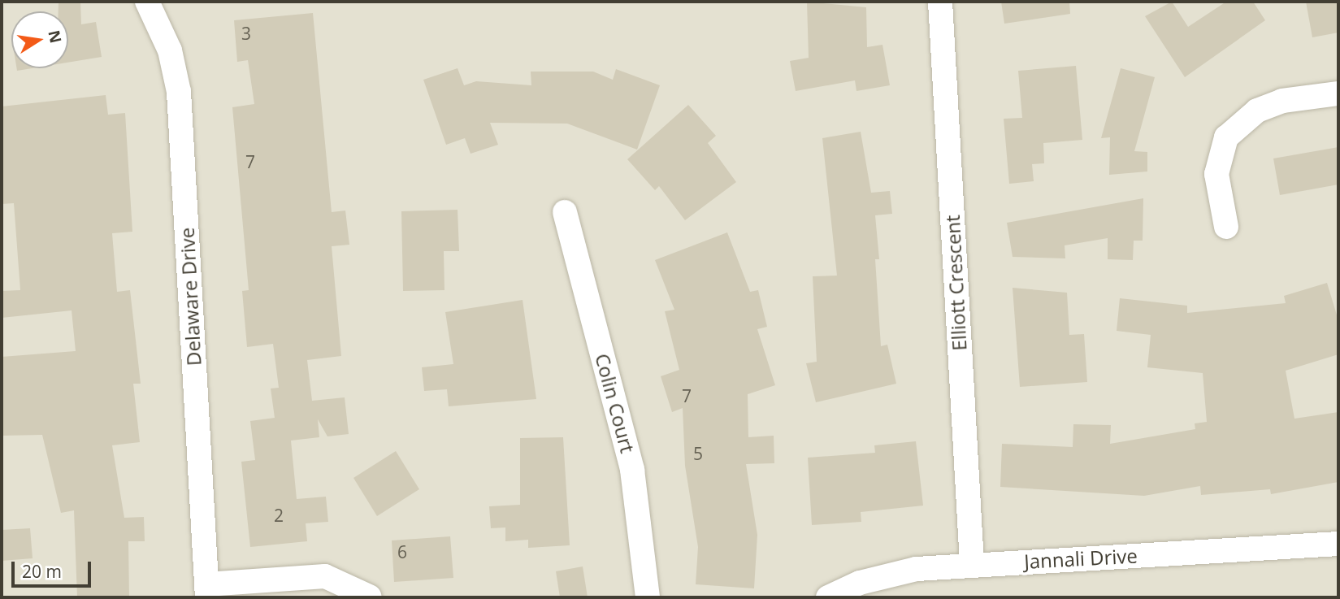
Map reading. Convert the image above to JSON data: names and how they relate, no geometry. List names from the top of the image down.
{
  "streets": {
    "street": [
      "Elliott Crescent",
      "Delaware Drive",
      "Colin Court",
      "Jannali Drive"
    ]
  },
  "crossings": [
    ["Elliott Crescent", "Jannali Drive"]
  ],
  "house_numbers": [
    "3",
    "7",
    "7",
    "5",
    "2",
    "6"
  ],
  "scale_bar": "20 m",
  "north": "right"
}
